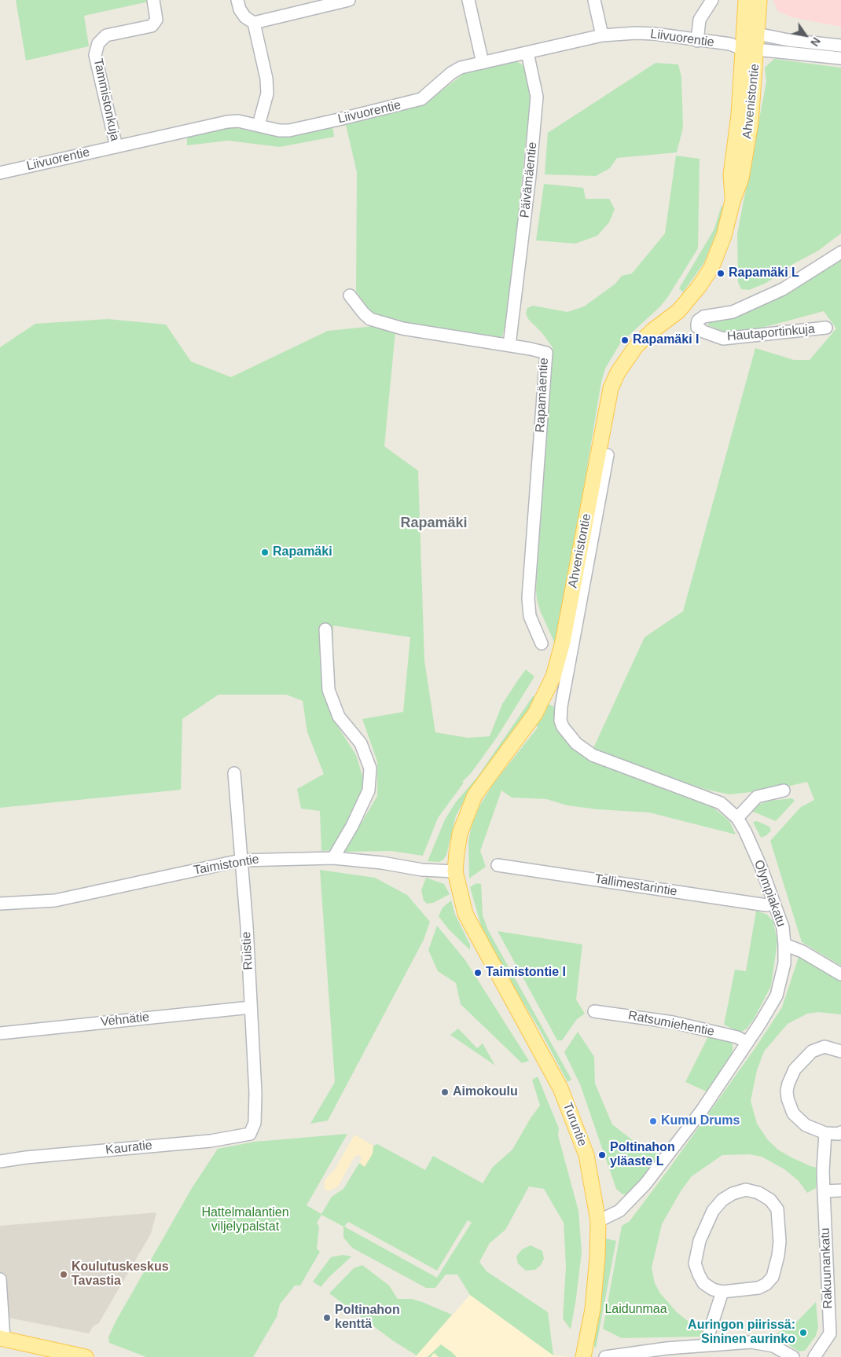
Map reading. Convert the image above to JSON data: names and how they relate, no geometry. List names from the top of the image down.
{
  "streets": {
    "main road": ["Ahvenistontie", "Turuntie"],
    "street": [
      "Liivuorentie",
      "Tammistonkuja",
      "Päivämäentie",
      "Hautaportinkuja",
      "Rapamäentie",
      "Taimistontie",
      "Tallimestarintie",
      "Olympiakatu",
      "Ruistie",
      "Vehnätie",
      "Ratsumiehentie",
      "Kauratie",
      "Rakuunankatu"
    ]
  },
  "crossings": [
    ["Liivuorentie", "Tammistonkuja"],
    ["Liivuorentie", "Ahvenistontie"],
    ["Liivuorentie", "Päivämäentie"],
    ["Ahvenistontie", "Taimistontie"],
    ["Ahvenistontie", "Turuntie"],
    ["Päivämäentie", "Rapamäentie"],
    ["Taimistontie", "Ruistie"],
    ["Tallimestarintie", "Olympiakatu"],
    ["Olympiakatu", "Ratsumiehentie"],
    ["Olympiakatu", "Turuntie"],
    ["Ruistie", "Vehnätie"],
    ["Ruistie", "Kauratie"]
  ],
  "districts": ["Rapamäki"],
  "parks": ["Hattelmalantien viljelypalstat", "Laidunmaa"],
  "places": [
    "Rapamäki L",
    "Rapamäki I",
    "Rapamäki",
    "Taimistontie I",
    "Aimokoulu",
    "Kumu Drums",
    "Poltinahon yläaste L",
    "Koulutuskeskus Tavastia",
    "Poltinahon kenttä",
    "Auringon piirissä: Sininen aurinko"
  ],
  "north": "bottom right"
}
